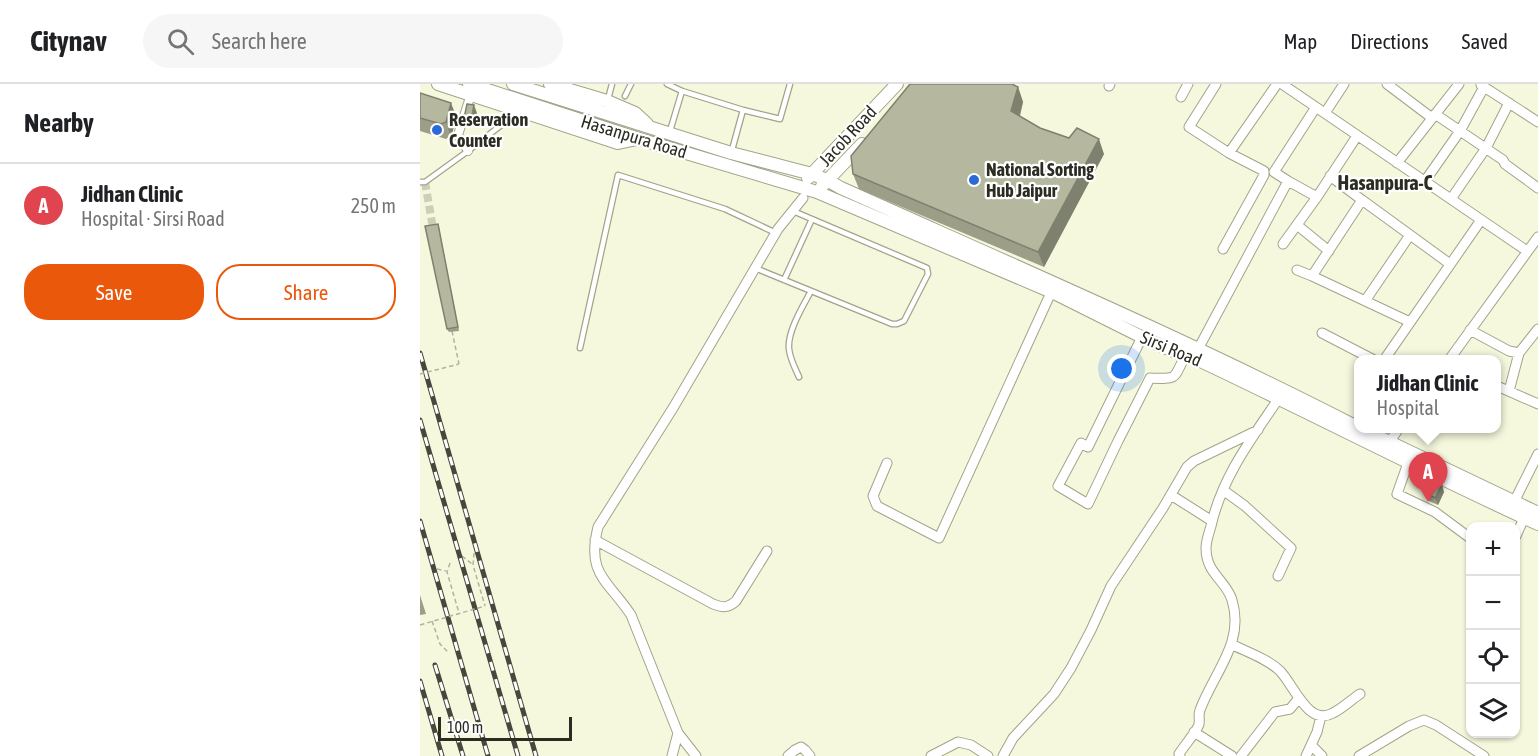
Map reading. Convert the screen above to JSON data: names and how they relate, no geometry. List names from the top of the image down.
{
  "streets": {
    "street": ["Jacob Road", "Hasanpura Road", "Sirsi Road"]
  },
  "crossings": [
    ["Jacob Road", "Hasanpura Road"],
    ["Jacob Road", "Sirsi Road"],
    ["Hasanpura Road", "Sirsi Road"]
  ],
  "districts": ["Hasanpura-C"],
  "places": ["Reservation Counter", "National Sorting Hub Jaipur"],
  "scale_bar": "100 m",
  "page": {
    "header": "Citynav",
    "search": "Search here",
    "nav": ["Map", "Directions", "Saved"],
    "heading": "Nearby",
    "list": [
      {
        "mark": "A",
        "name": "Jidhan Clinic",
        "note": "Hospital · Sirsi Road",
        "value": "250 m"
      }
    ],
    "buttons": ["Save", "Share"],
    "popup": ["Jidhan Clinic", "Hospital"],
    "pins": "A",
    "map_buttons": ["+", "−"],
    "scale": "100 m"
  }
}
